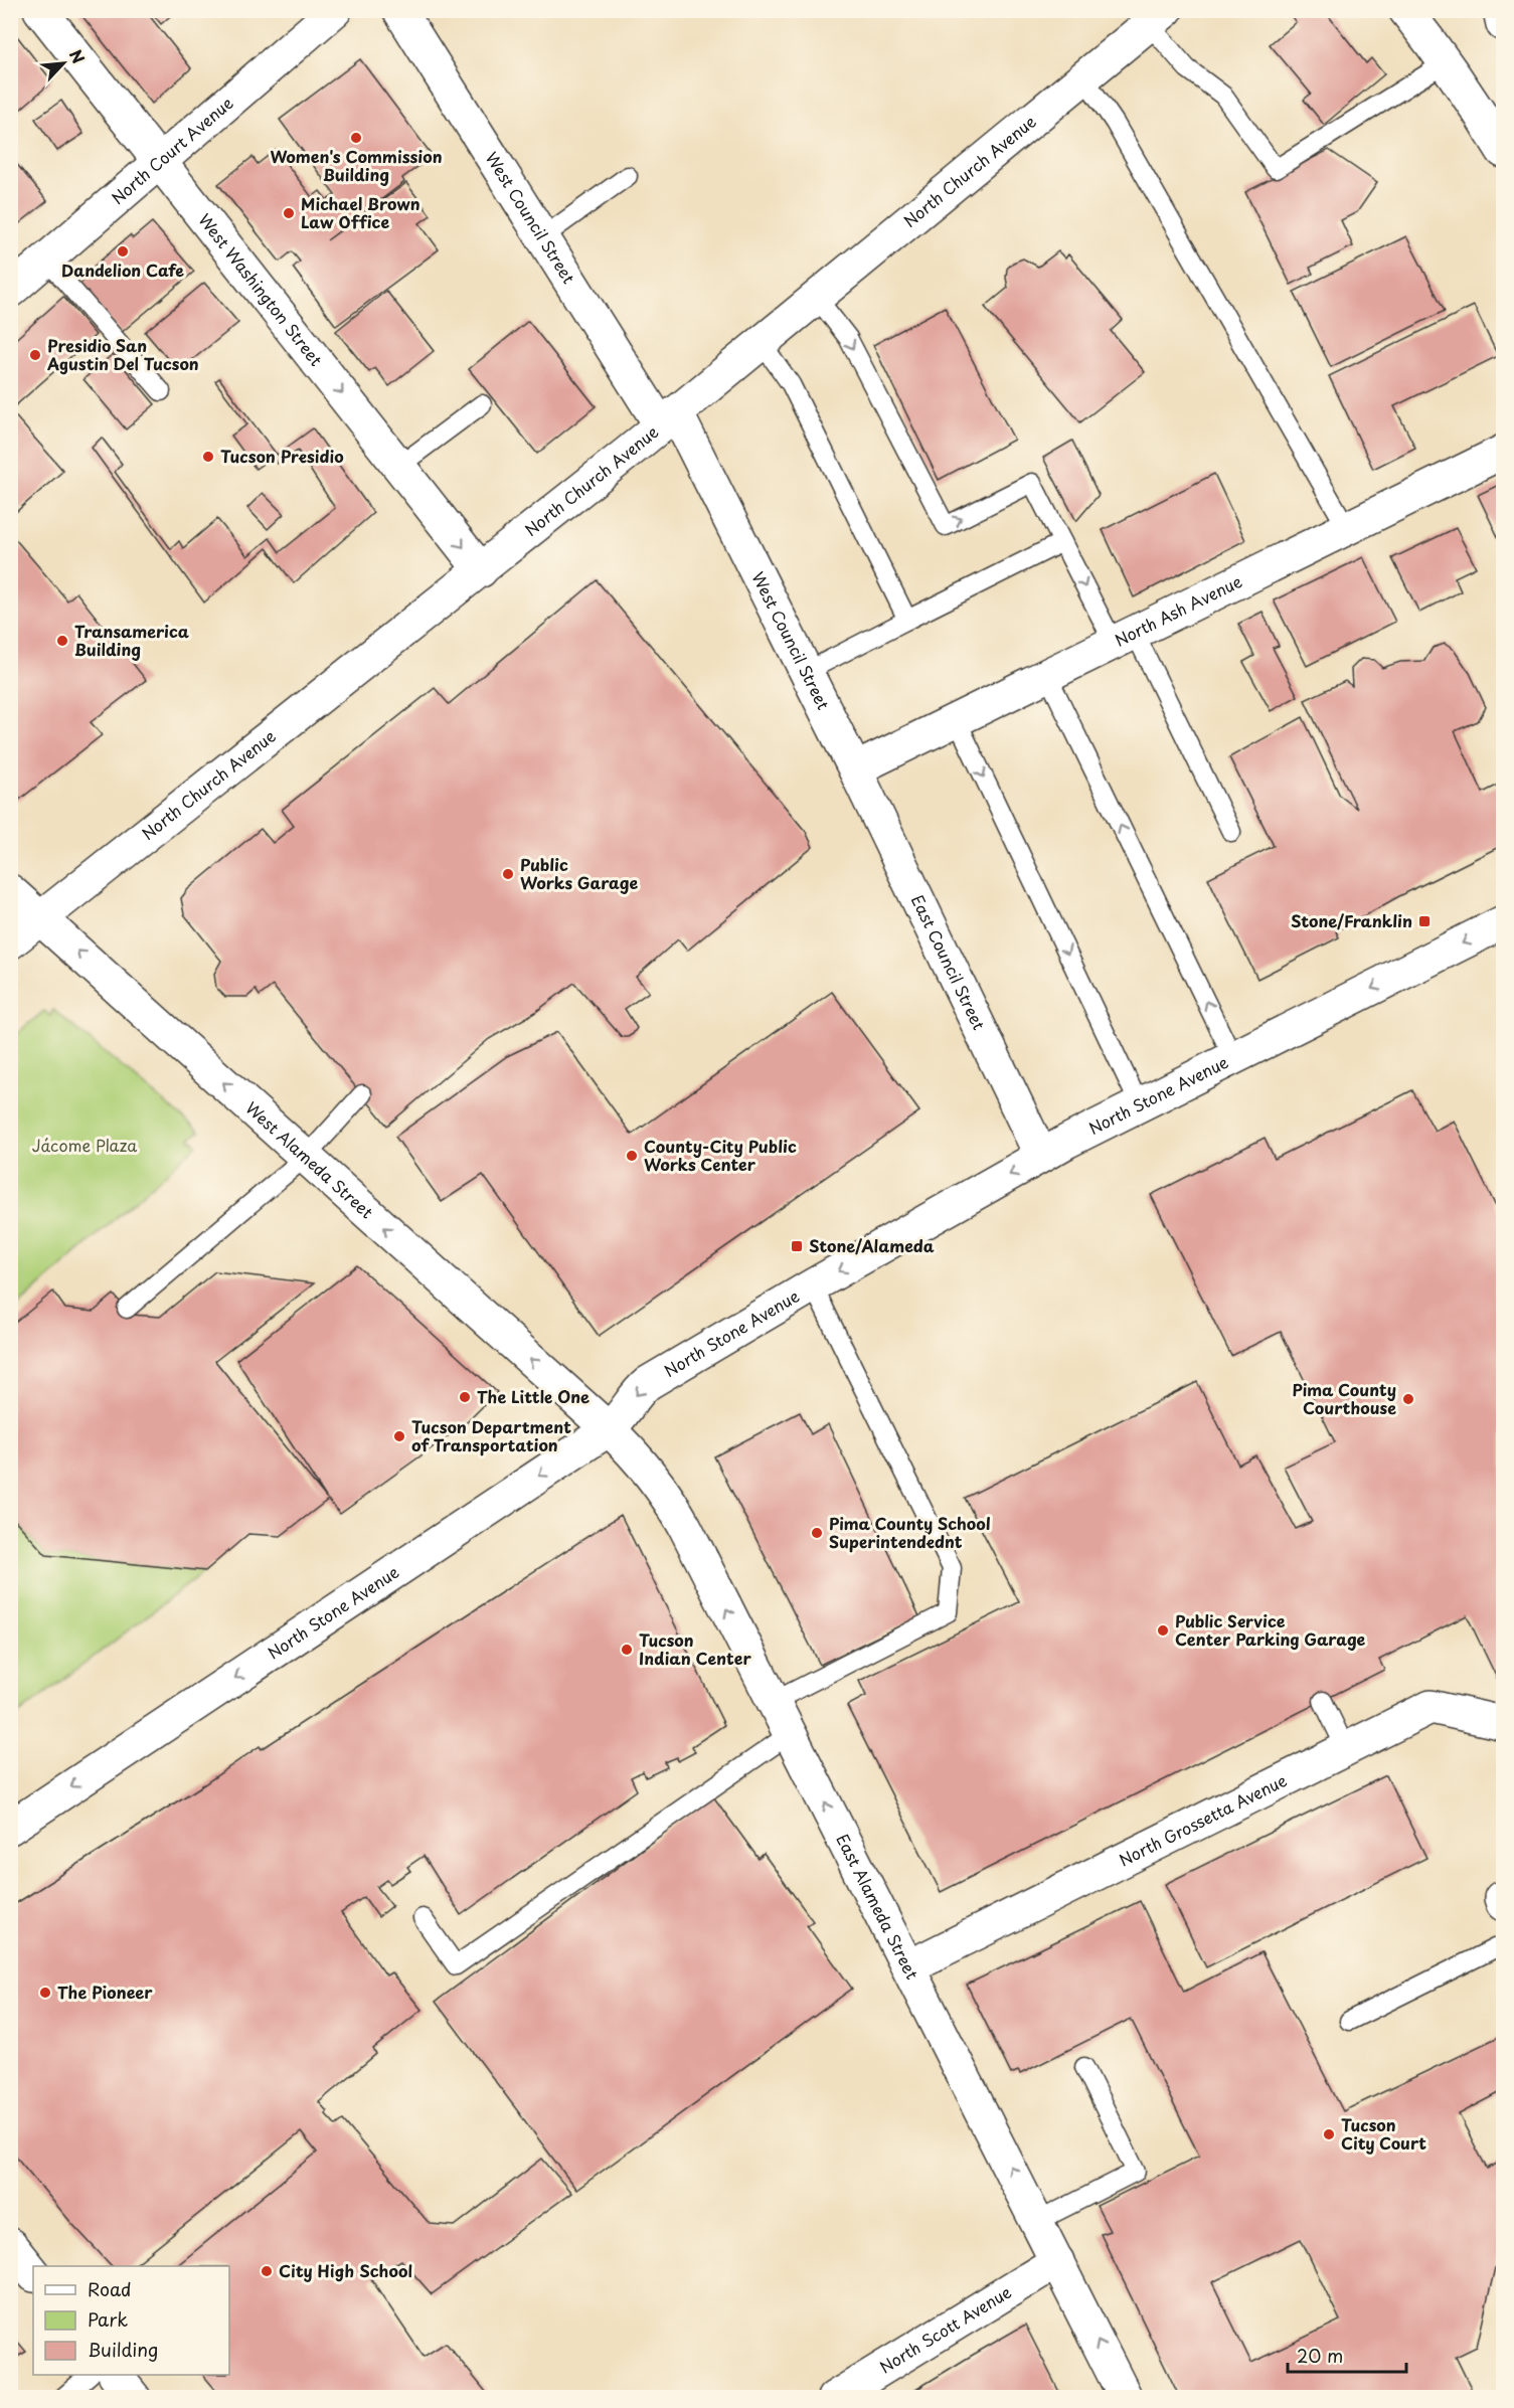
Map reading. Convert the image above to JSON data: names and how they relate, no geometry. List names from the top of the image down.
{
  "streets": {
    "street": [
      "North Court Avenue",
      "North Church Avenue",
      "West Council Street",
      "West Washington Street",
      "North Ash Avenue",
      "East Council Street",
      "North Stone Avenue",
      "West Alameda Street",
      "North Grossetta Avenue",
      "East Alameda Street",
      "North Scott Avenue"
    ]
  },
  "crossings": [
    ["North Court Avenue", "West Washington Street"],
    ["North Church Avenue", "West Council Street"],
    ["North Church Avenue", "West Washington Street"],
    ["North Church Avenue", "West Alameda Street"],
    ["West Council Street", "North Ash Avenue"],
    ["West Council Street", "East Council Street"],
    ["North Ash Avenue", "East Council Street"],
    ["East Council Street", "North Stone Avenue"],
    ["North Stone Avenue", "West Alameda Street"],
    ["North Stone Avenue", "East Alameda Street"],
    ["West Alameda Street", "East Alameda Street"],
    ["North Grossetta Avenue", "East Alameda Street"],
    ["East Alameda Street", "North Scott Avenue"]
  ],
  "one_way": [
    "West Washington Street",
    "North Stone Avenue",
    "West Alameda Street",
    "East Alameda Street"
  ],
  "parks": ["Jácome Plaza"],
  "places": {
    "other": [
      "Women's Commission Building",
      "Michael Brown Law Office",
      "Dandelion Cafe",
      "Presidio San Agustin Del Tucson",
      "Tucson Presidio",
      "Transamerica Building",
      "Public Works Garage",
      "County-City Public Works Center",
      "The Little One",
      "Pima County Courthouse",
      "Tucson Department of Transportation",
      "Pima County School Superintendednt",
      "Public Service Center Parking Garage",
      "Tucson Indian Center",
      "The Pioneer",
      "Tucson City Court",
      "City High School"
    ],
    "transit": ["Stone/Franklin", "Stone/Alameda"]
  },
  "legend": ["Road", "Park", "Building"],
  "scale_bar": "20 m",
  "north": "top right"
}
